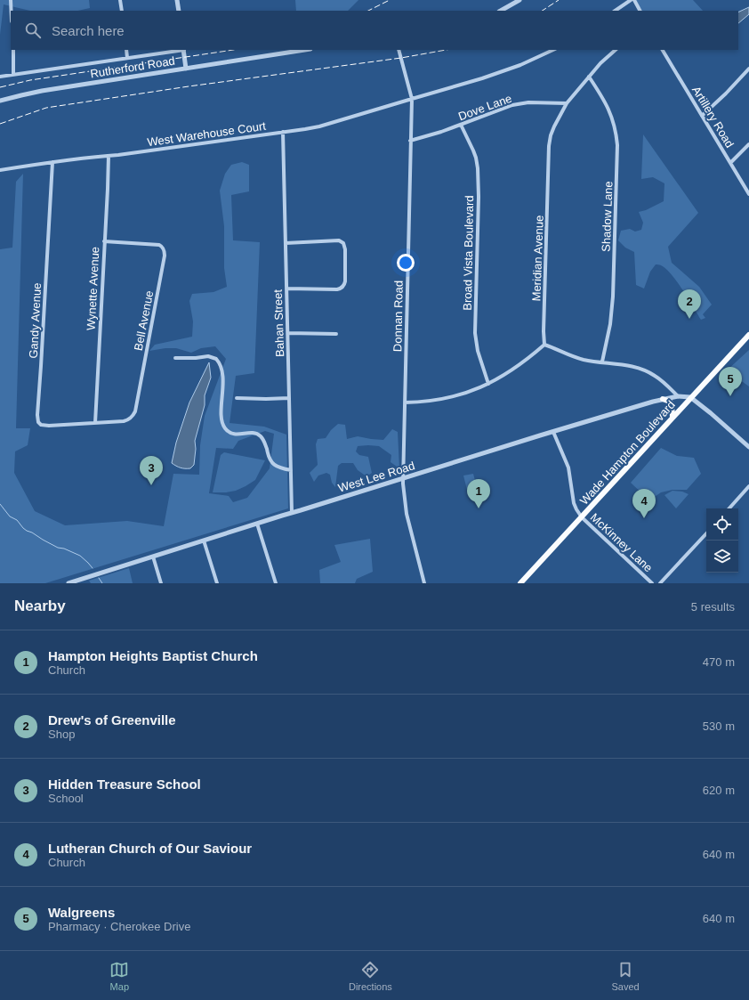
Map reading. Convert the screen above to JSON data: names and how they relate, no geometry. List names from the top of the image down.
{
  "streets": {
    "main road": ["Wade Hampton Boulevard"],
    "street": [
      "Rutherford Road",
      "Dove Lane",
      "Artillery Road",
      "West Warehouse Court",
      "Shadow Lane",
      "Broad Vista Boulevard",
      "Meridian Avenue",
      "Wynette Avenue",
      "Donnan Road",
      "Gandy Avenue",
      "Bell Avenue",
      "Bahan Street",
      "West Lee Road",
      "McKinney Lane"
    ]
  },
  "crossings": [
    ["Dove Lane", "Broad Vista Boulevard"],
    ["Dove Lane", "Meridian Avenue"],
    ["Dove Lane", "Donnan Road"],
    ["West Warehouse Court", "Wynette Avenue"],
    ["West Warehouse Court", "Donnan Road"],
    ["West Warehouse Court", "Gandy Avenue"],
    ["West Warehouse Court", "Bahan Street"],
    ["Shadow Lane", "Meridian Avenue"],
    ["Wynette Avenue", "Gandy Avenue"],
    ["Wynette Avenue", "Bell Avenue"],
    ["Donnan Road", "West Lee Road"],
    ["Gandy Avenue", "Bell Avenue"],
    ["Bahan Street", "West Lee Road"],
    ["Wade Hampton Boulevard", "West Lee Road"],
    ["Wade Hampton Boulevard", "McKinney Lane"]
  ],
  "page": {
    "search": "Search here",
    "pins": [
      "2",
      "5",
      "3",
      "1",
      "4"
    ],
    "heading": ["Nearby", "5 results"],
    "list": [
      {
        "mark": "1",
        "name": "Hampton Heights Baptist Church",
        "note": "Church",
        "value": "470 m"
      },
      {
        "mark": "2",
        "name": "Drew's of Greenville",
        "note": "Shop",
        "value": "530 m"
      },
      {
        "mark": "3",
        "name": "Hidden Treasure School",
        "note": "School",
        "value": "620 m"
      },
      {
        "mark": "4",
        "name": "Lutheran Church of Our Saviour",
        "note": "Church",
        "value": "640 m"
      },
      {
        "mark": "5",
        "name": "Walgreens",
        "note": "Pharmacy · Cherokee Drive",
        "value": "640 m"
      }
    ],
    "nav": ["Map", "Directions", "Saved"]
  }
}
